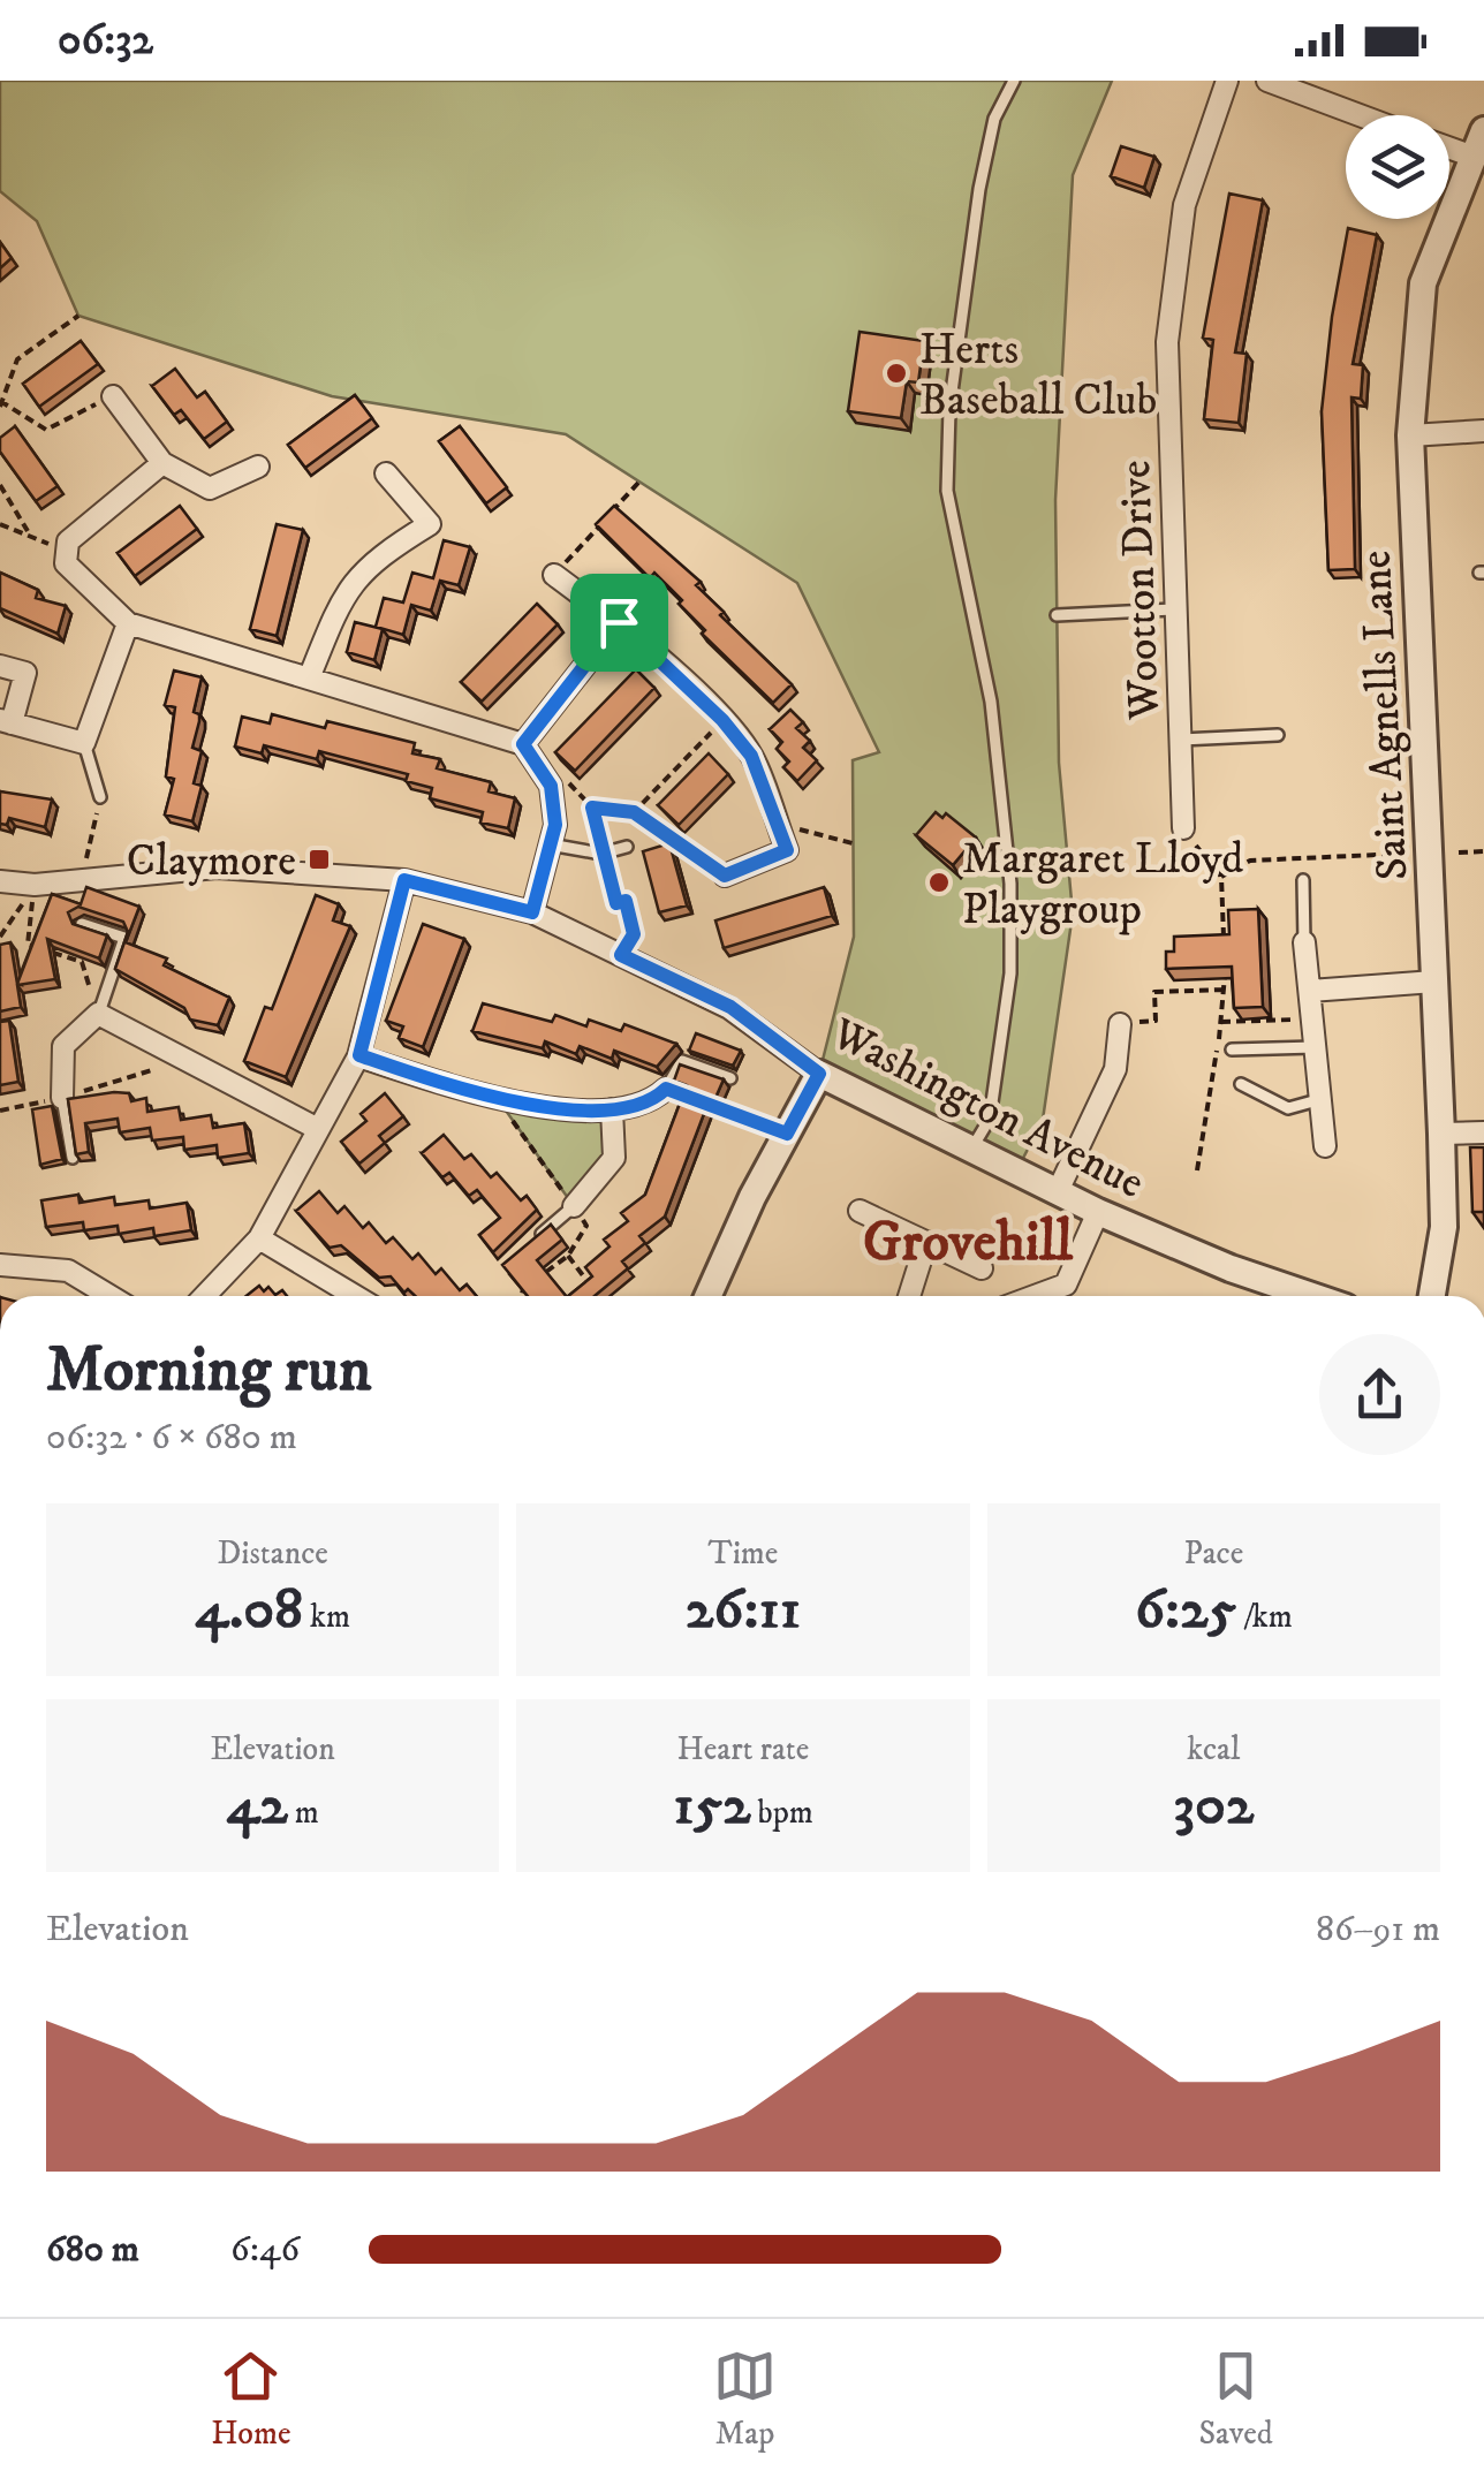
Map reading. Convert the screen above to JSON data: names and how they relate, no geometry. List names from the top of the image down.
{
  "streets": {
    "street": ["Wootton Drive", "Saint Agnells Lane", "Washington Avenue"]
  },
  "districts": ["Grovehill"],
  "places": {
    "other": ["Herts Baseball Club", "Margaret Lloyd Playgroup"],
    "transit": ["Claymore"]
  },
  "page": {
    "status": "06:32",
    "heading": ["Morning run", "06:32 · 6 × 680 m"],
    "stats": [
      ["Distance", "4.08 km"],
      ["Time", "26:11"],
      ["Pace", "6:25 /km"],
      ["Elevation", "42 m"],
      ["Heart rate", "152 bpm"],
      ["kcal", "302"]
    ],
    "chart": ["Elevation", "86–91 m"],
    "list": [
      {
        "name": "680 m",
        "note": "6:46"
      }
    ],
    "tabs": ["Home", "Map", "Saved"]
  }
}
